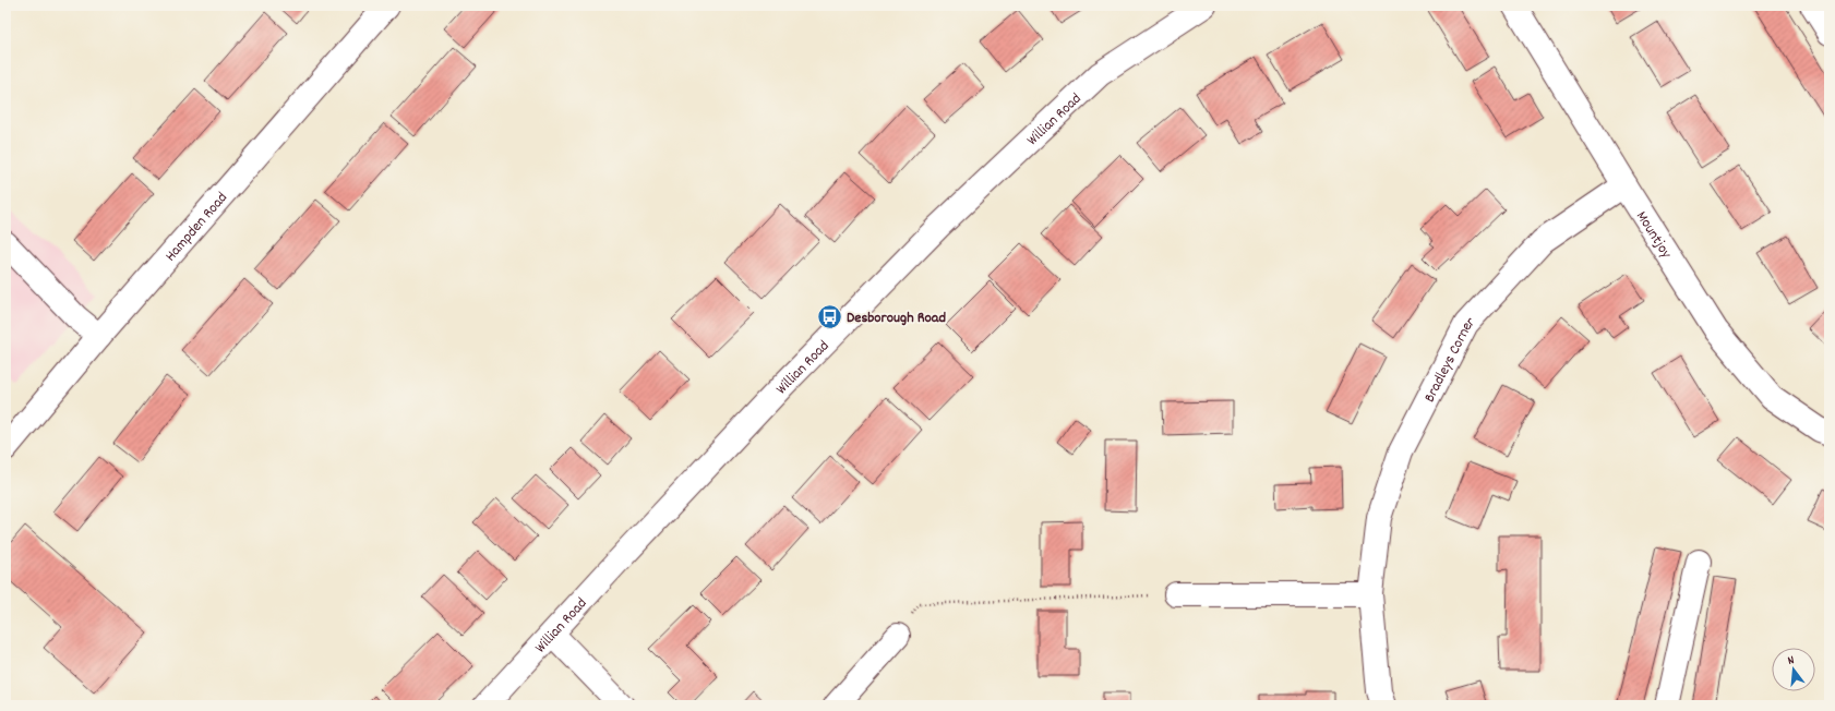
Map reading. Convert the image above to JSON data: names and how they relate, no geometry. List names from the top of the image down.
{
  "streets": {
    "street": [
      "Willian Road",
      "Hampden Road",
      "Mountjoy",
      "Bradleys Corner"
    ]
  },
  "crossings": [
    ["Mountjoy", "Bradleys Corner"]
  ],
  "places": {
    "bus stop": ["Desborough Road"]
  },
  "north": "top"
}
